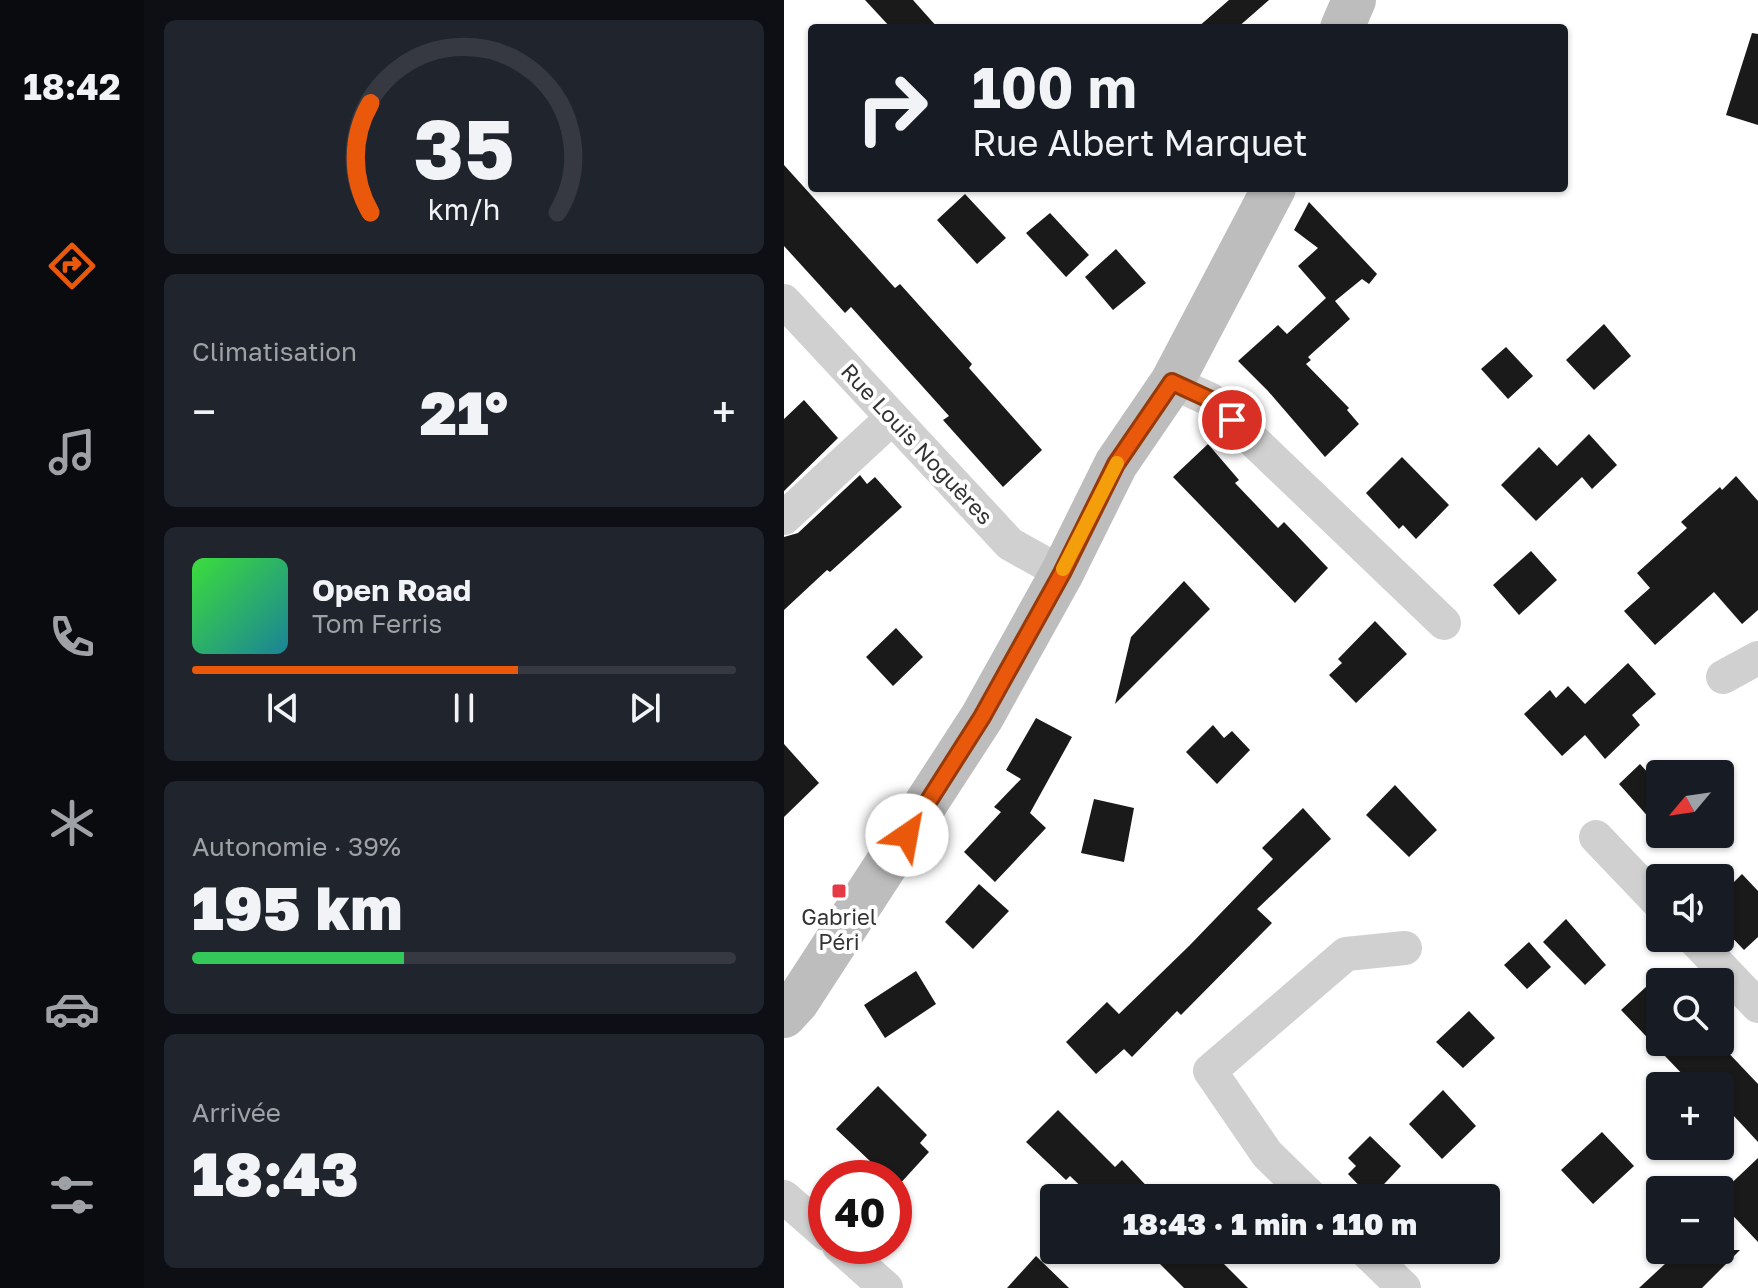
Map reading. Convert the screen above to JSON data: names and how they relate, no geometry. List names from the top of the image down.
{
  "streets": {
    "street": ["Rue Louis Noguères"]
  },
  "places": {
    "transit": ["Gabriel Péri"]
  },
  "north": "bottom left",
  "page": {
    "tabs": "18:42",
    "turn": ["100 m", "Rue Albert Marquet"],
    "tile": [
      "Climatisation",
      ["Autonomie · 39%", "195 km"],
      ["Arrivée", "18:43"]
    ],
    "heat": ["−", "21°", "+"],
    "song": ["Open Road", "Tom Ferris"],
    "map_buttons": ["+", "−"],
    "limit": "40",
    "trip": "18:43 · 1 min · 110 m",
    "gauge": ["35", "km/h"]
  }
}
